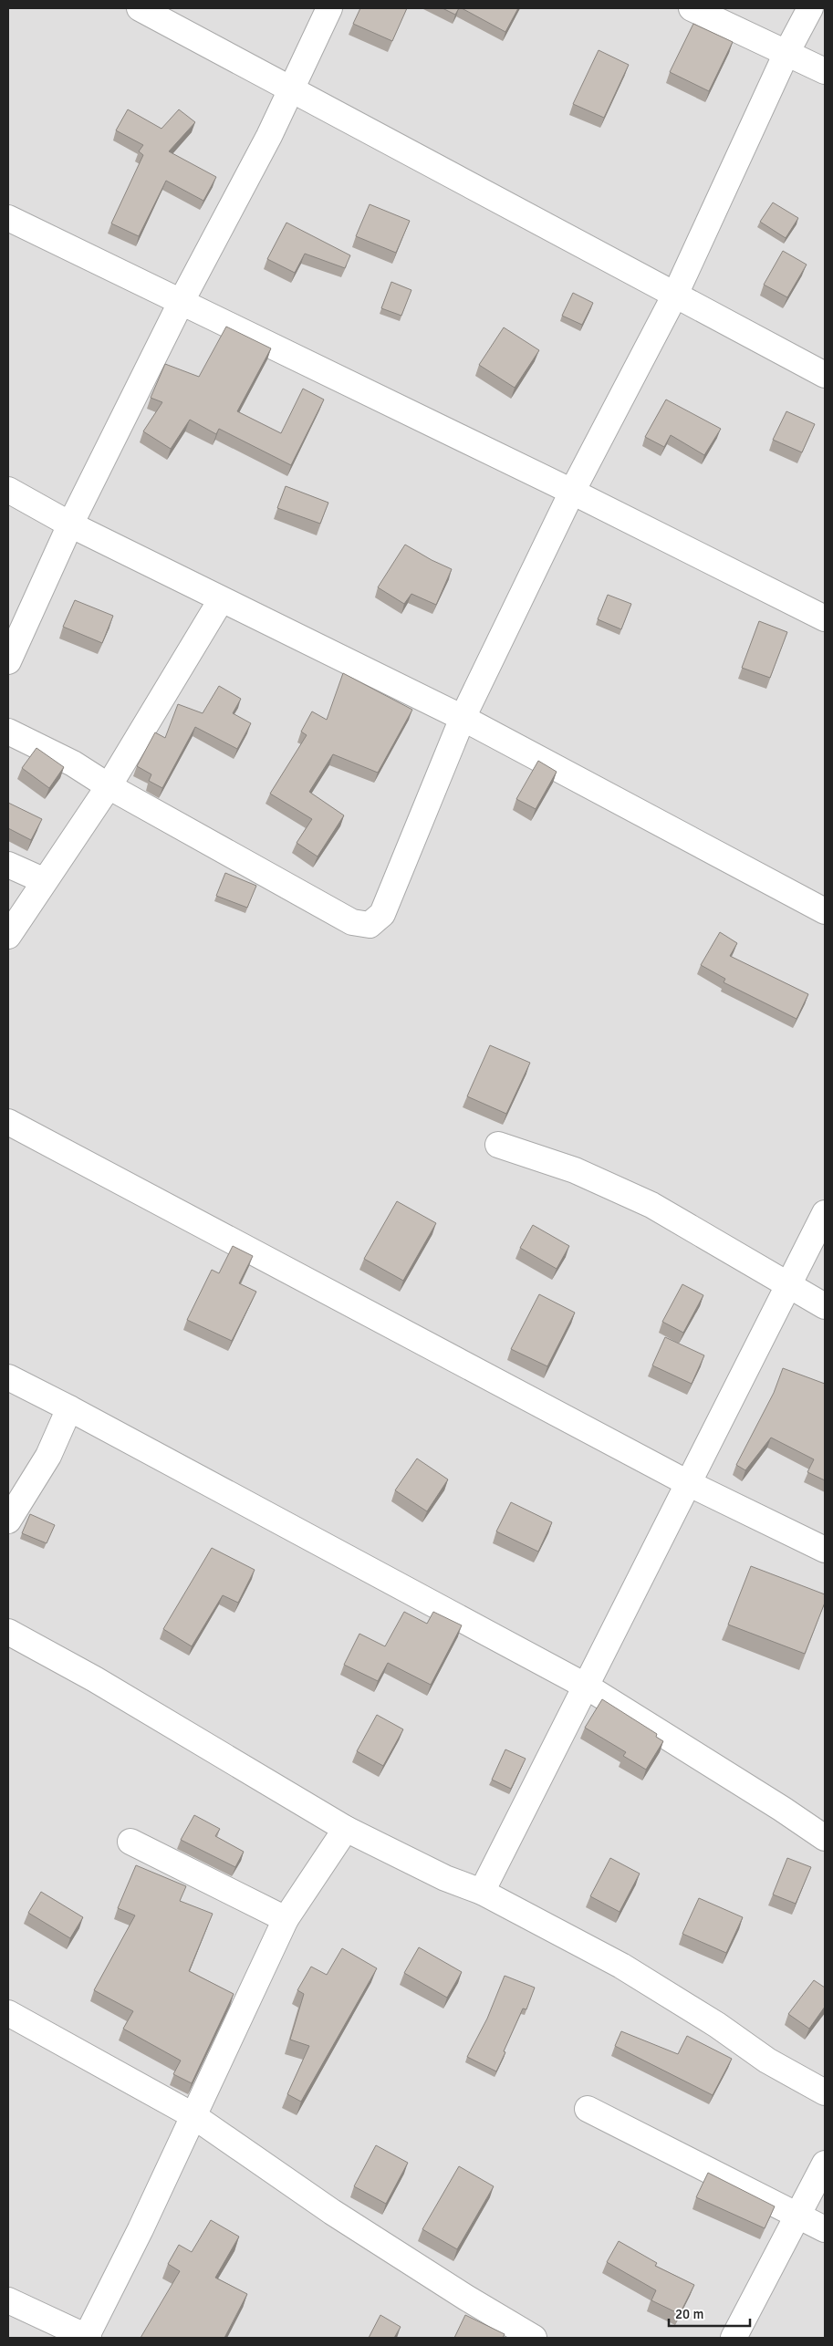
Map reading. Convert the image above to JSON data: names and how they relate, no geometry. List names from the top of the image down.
{
  "scale_bar": "20 m"
}
